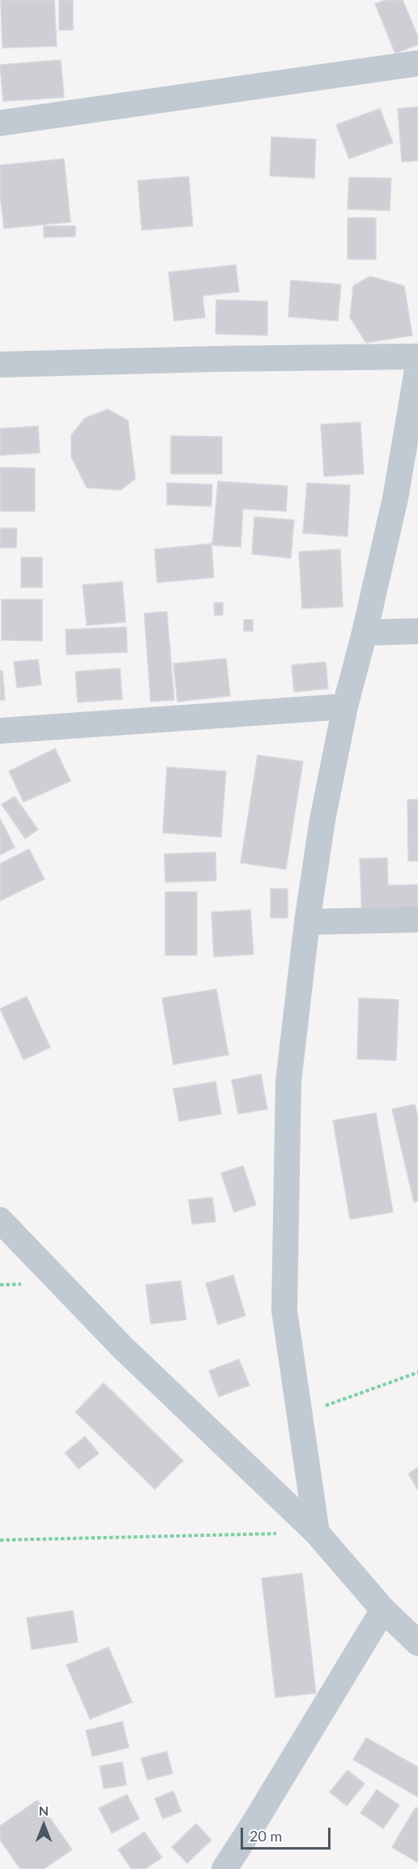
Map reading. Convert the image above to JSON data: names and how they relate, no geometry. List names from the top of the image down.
{
  "scale_bar": "20 m",
  "north": "top"
}
